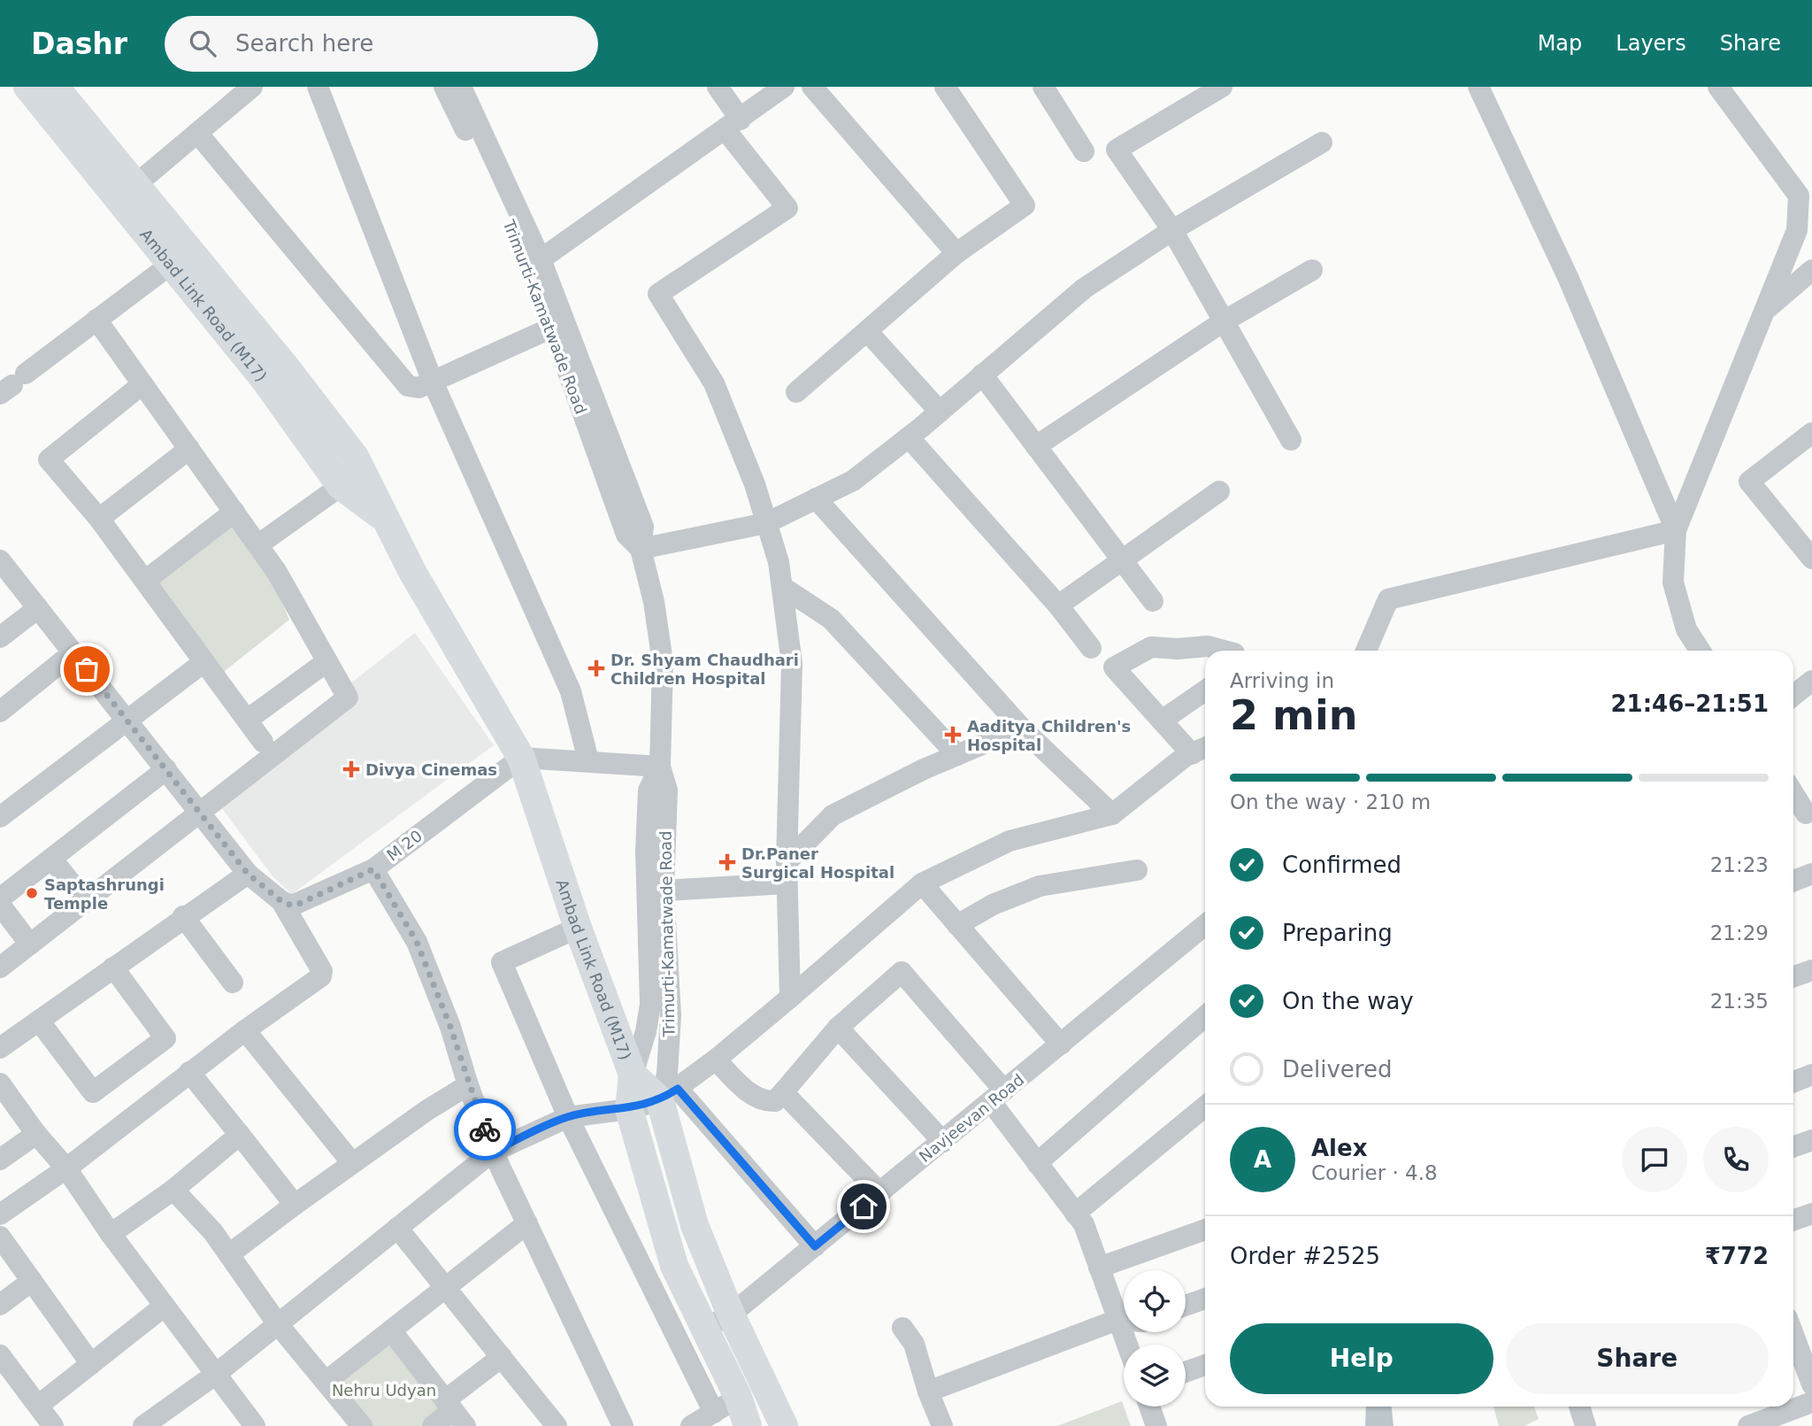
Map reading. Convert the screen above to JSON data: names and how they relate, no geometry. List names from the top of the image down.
{
  "streets": {
    "main road": ["Ambad Link Road (M17)"],
    "street": ["Trimurti-Kamatwade Road", "M 20", "Navjeevan Road"]
  },
  "crossings": [
    ["Ambad Link Road (M17)", "Trimurti-Kamatwade Road"],
    ["Ambad Link Road (M17)", "M 20"]
  ],
  "parks": ["Nehru Udyan"],
  "places": {
    "health": [
      "Dr. Shyam Chaudhari Children Hospital",
      "Aaditya Children's Hospital",
      "Divya Cinemas",
      "Dr.Paner Surgical Hospital"
    ],
    "other": ["Saptashrungi Temple"]
  },
  "page": {
    "header": "Dashr",
    "search": "Search here",
    "nav": ["Map", "Layers", "Share"],
    "heading": ["2 min", "Arriving in", "21:46–21:51"],
    "panel": [
      "Alex",
      "Courier · 4.8",
      "Order #2525",
      "₹772"
    ],
    "bar": "On the way · 210 m",
    "list": [
      ["Confirmed", "21:23"],
      ["Preparing", "21:29"],
      ["On the way", "21:35"],
      "Delivered"
    ],
    "round": "A",
    "buttons": ["Help", "Share"]
  }
}
